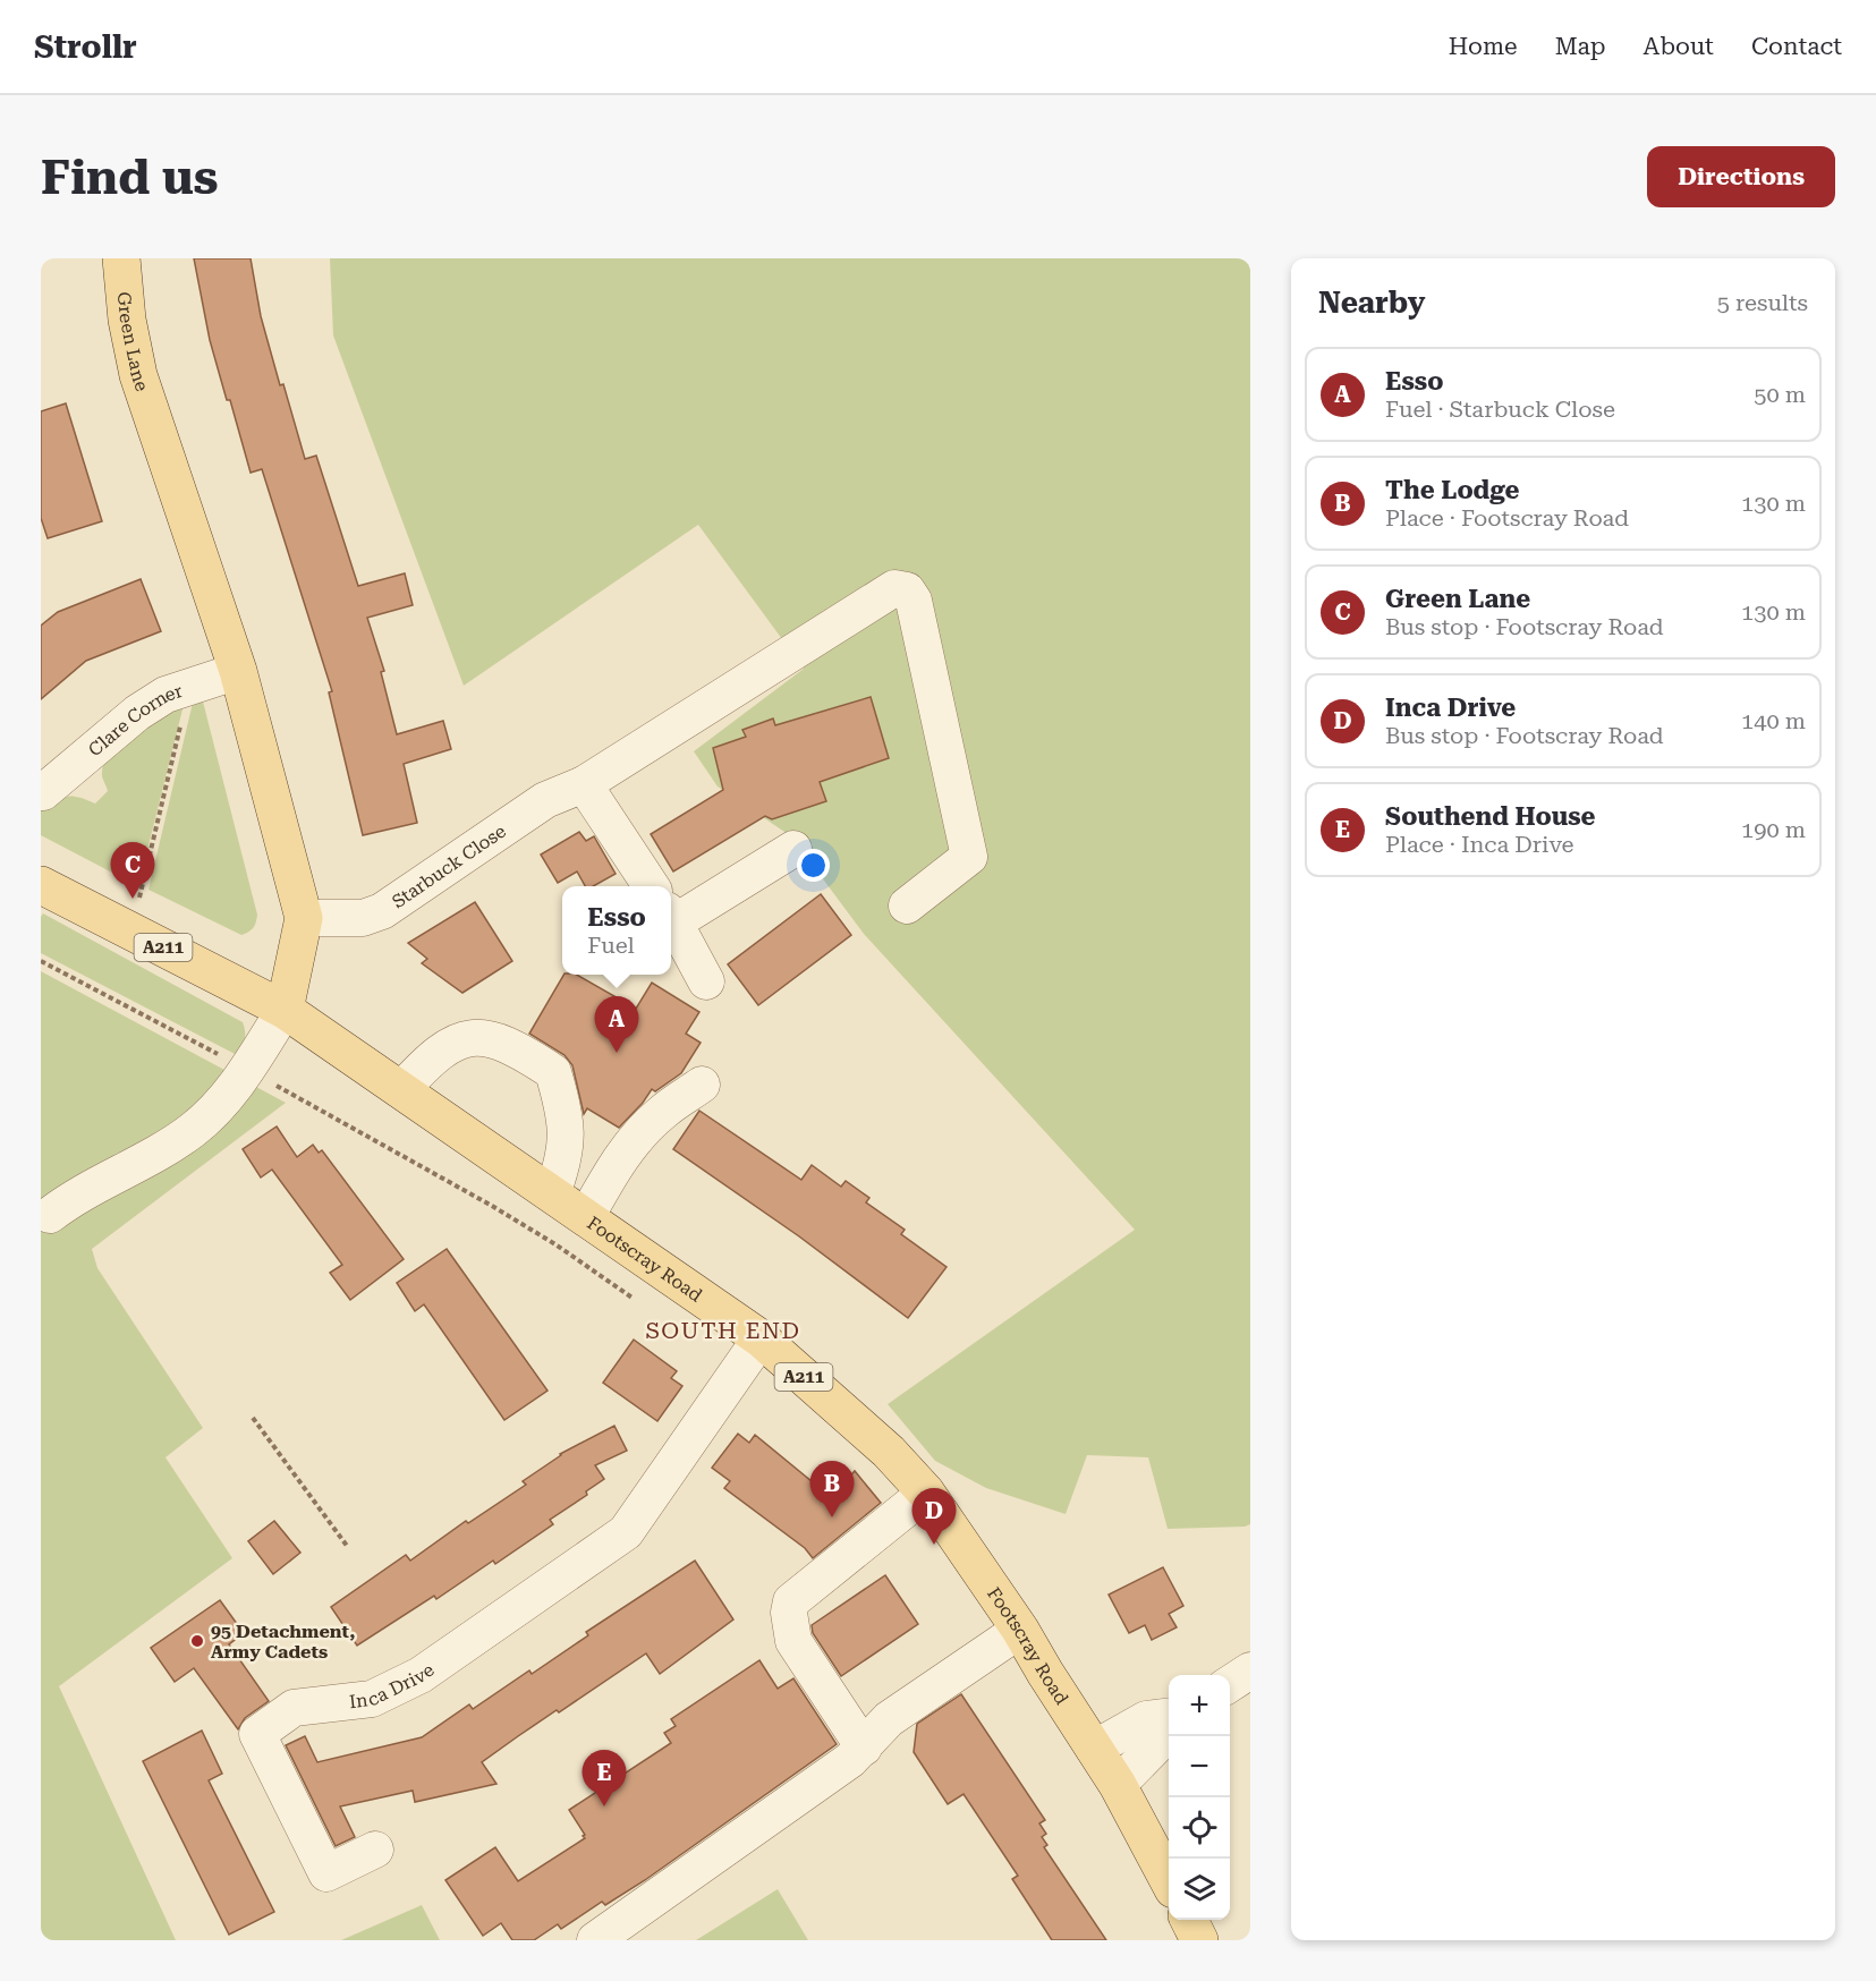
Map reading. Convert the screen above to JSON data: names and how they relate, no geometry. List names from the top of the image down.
{
  "streets": {
    "main road": ["Green Lane", "A211", "Footscray Road"],
    "street": ["Clare Corner", "Starbuck Close", "Inca Drive"]
  },
  "crossings": [
    ["Green Lane", "Clare Corner"],
    ["Green Lane", "Starbuck Close"],
    ["Green Lane", "Footscray Road"],
    ["Footscray Road", "Inca Drive"]
  ],
  "districts": ["SOUTH END"],
  "places": ["95 Detachment, Army Cadets"],
  "page": {
    "header": "Strollr",
    "nav": [
      "Home",
      "Map",
      "About",
      "Contact"
    ],
    "buttons": "Directions",
    "title": "Find us",
    "heading": ["Nearby", "5 results"],
    "list": [
      {
        "mark": "A",
        "name": "Esso",
        "note": "Fuel · Starbuck Close",
        "value": "50 m"
      },
      {
        "mark": "B",
        "name": "The Lodge",
        "note": "Place · Footscray Road",
        "value": "130 m"
      },
      {
        "mark": "C",
        "name": "Green Lane",
        "note": "Bus stop · Footscray Road",
        "value": "130 m"
      },
      {
        "mark": "D",
        "name": "Inca Drive",
        "note": "Bus stop · Footscray Road",
        "value": "140 m"
      },
      {
        "mark": "E",
        "name": "Southend House",
        "note": "Place · Inca Drive",
        "value": "190 m"
      }
    ],
    "pins": [
      "C",
      "A",
      "B",
      "D",
      "E"
    ],
    "popup": ["Esso", "Fuel"],
    "map_buttons": ["+", "−"]
  }
}
